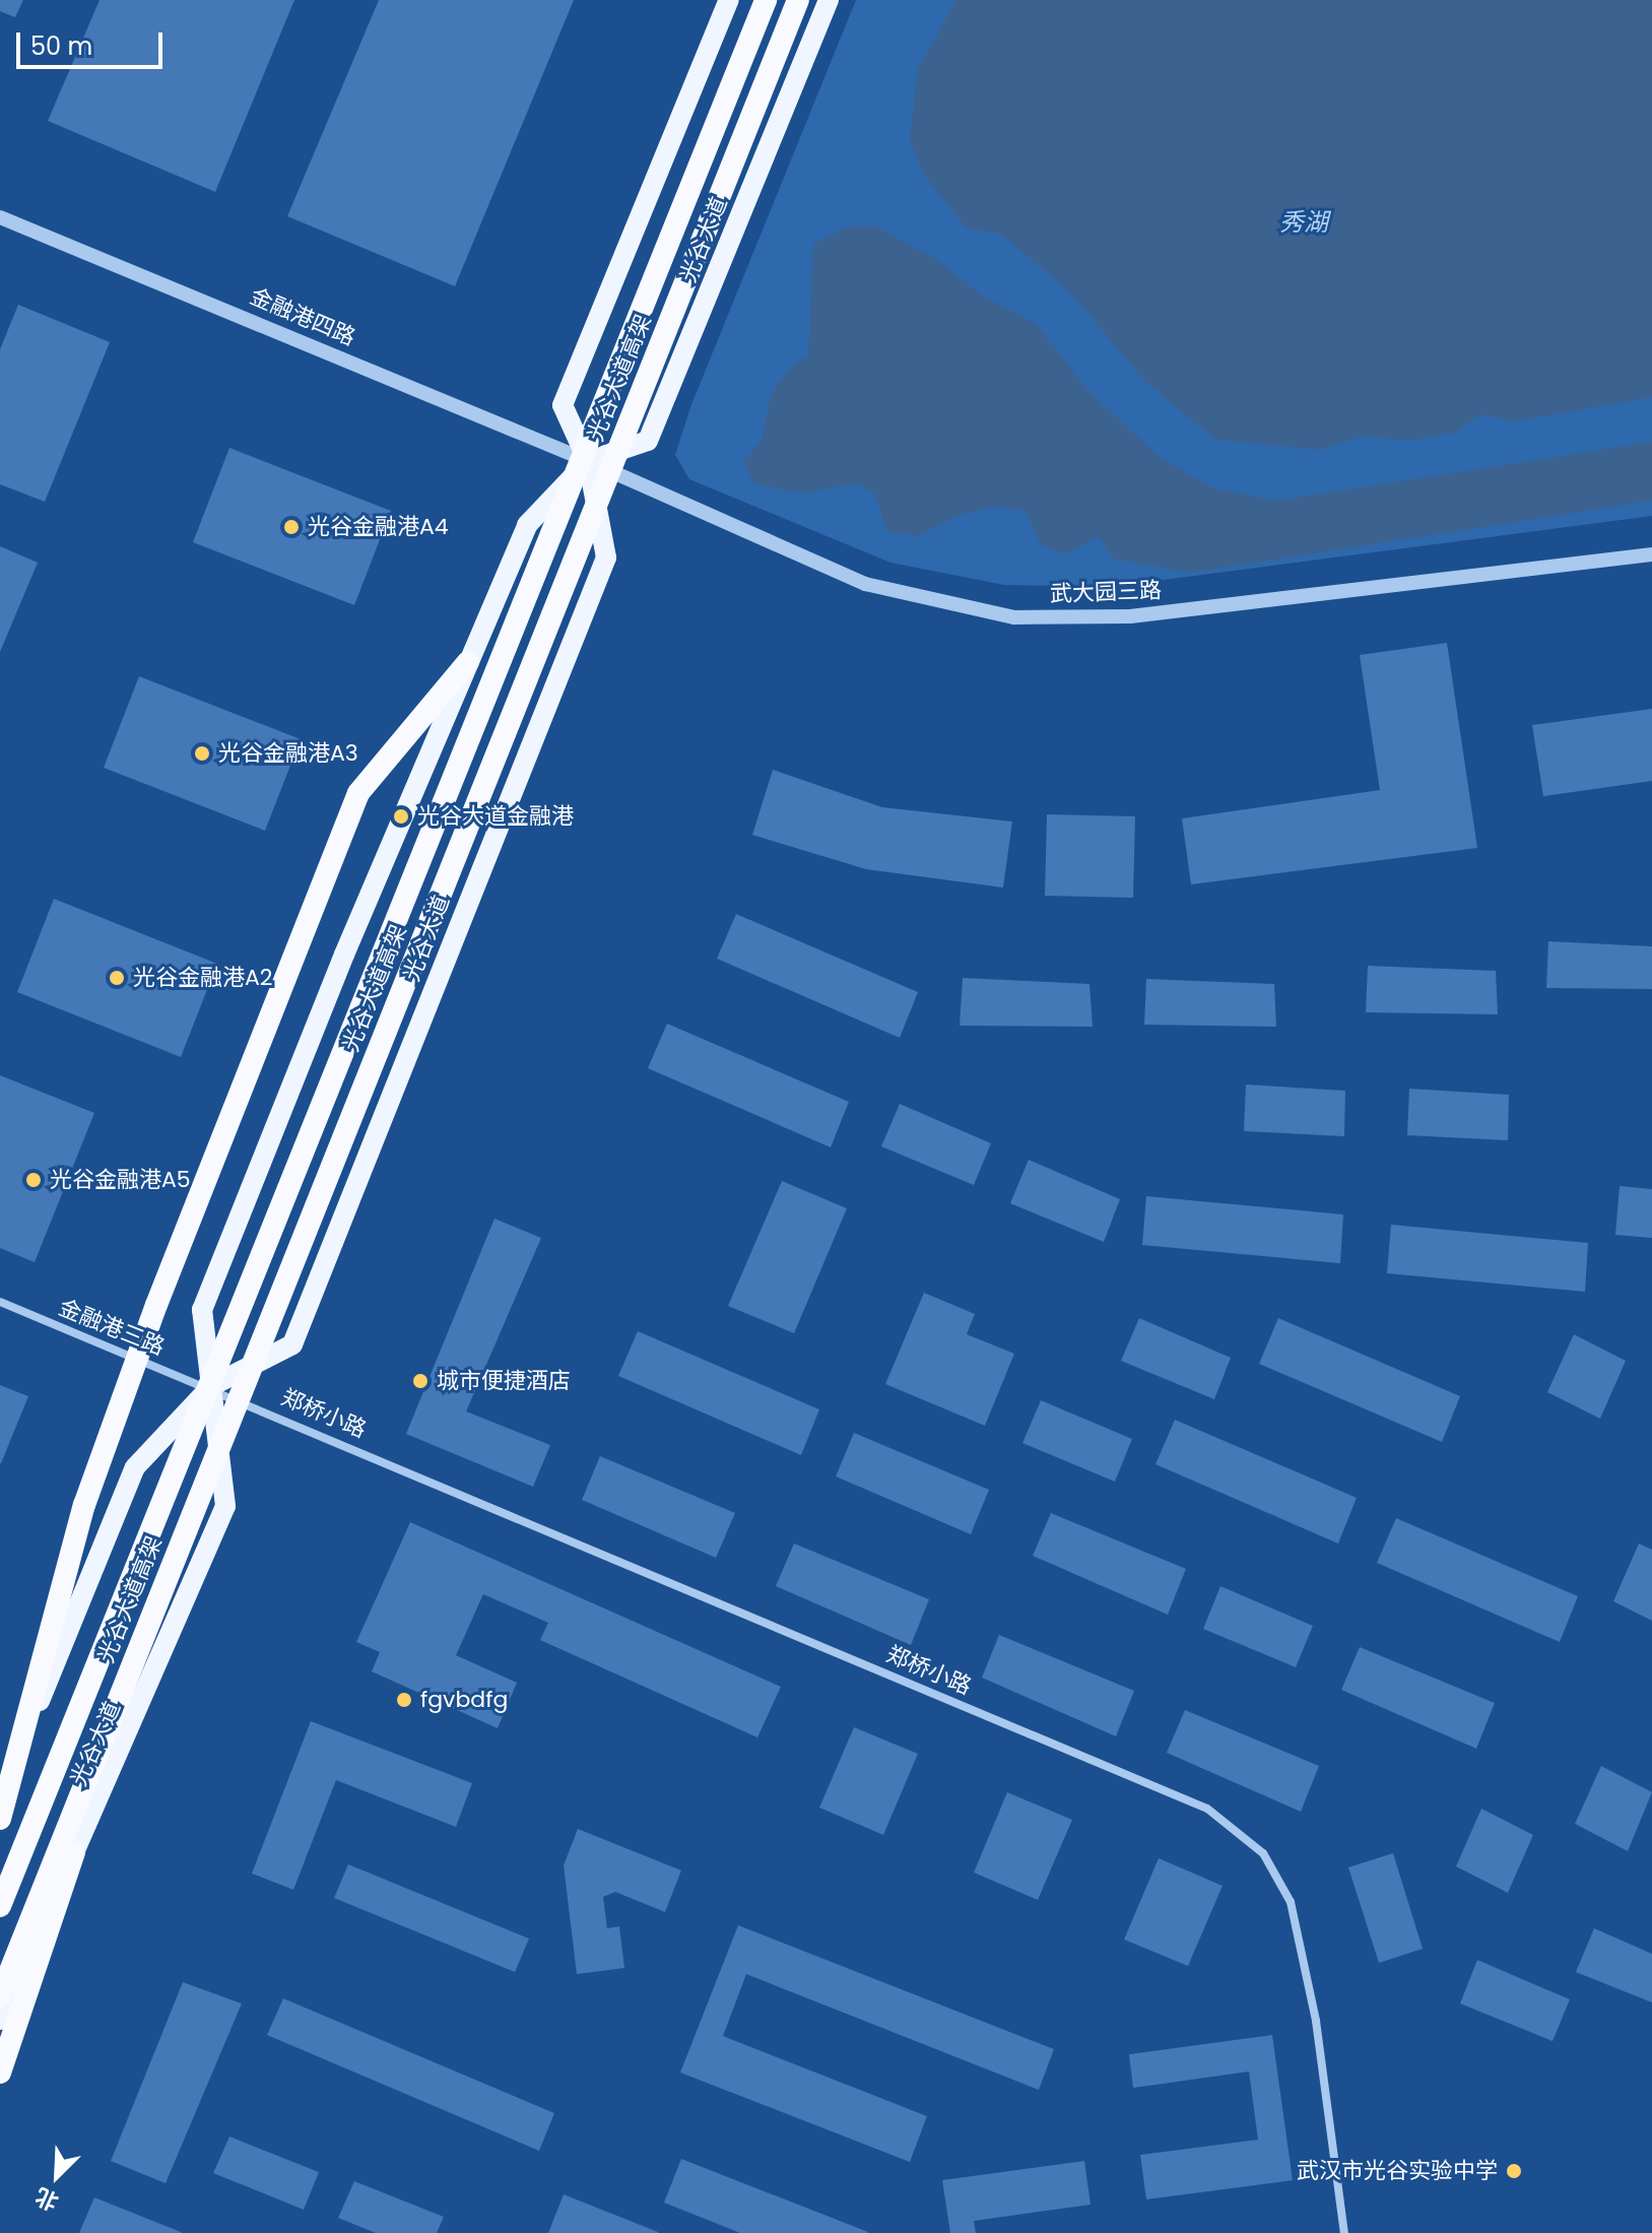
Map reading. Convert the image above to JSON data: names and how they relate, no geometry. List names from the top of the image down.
{
  "streets": {
    "highway": ["光谷大道高架"],
    "main road": ["光谷大道"],
    "street": [
      "金融港四路",
      "武大园三路",
      "金融港三路",
      "郑桥小路"
    ]
  },
  "crossings": [
    ["光谷大道", "金融港四路"],
    ["光谷大道", "武大园三路"],
    ["光谷大道", "金融港三路"],
    ["光谷大道", "郑桥小路"],
    ["金融港四路", "武大园三路"],
    ["金融港三路", "郑桥小路"]
  ],
  "water": ["秀湖"],
  "places": [
    "光谷金融港A4",
    "光谷金融港A3",
    "光谷大道金融港",
    "光谷金融港A2",
    "光谷金融港A5",
    "城市便捷酒店",
    "fgvbdfg",
    "武汉市光谷实验中学"
  ],
  "scale_bar": "50 m",
  "north": "bottom left"
}
